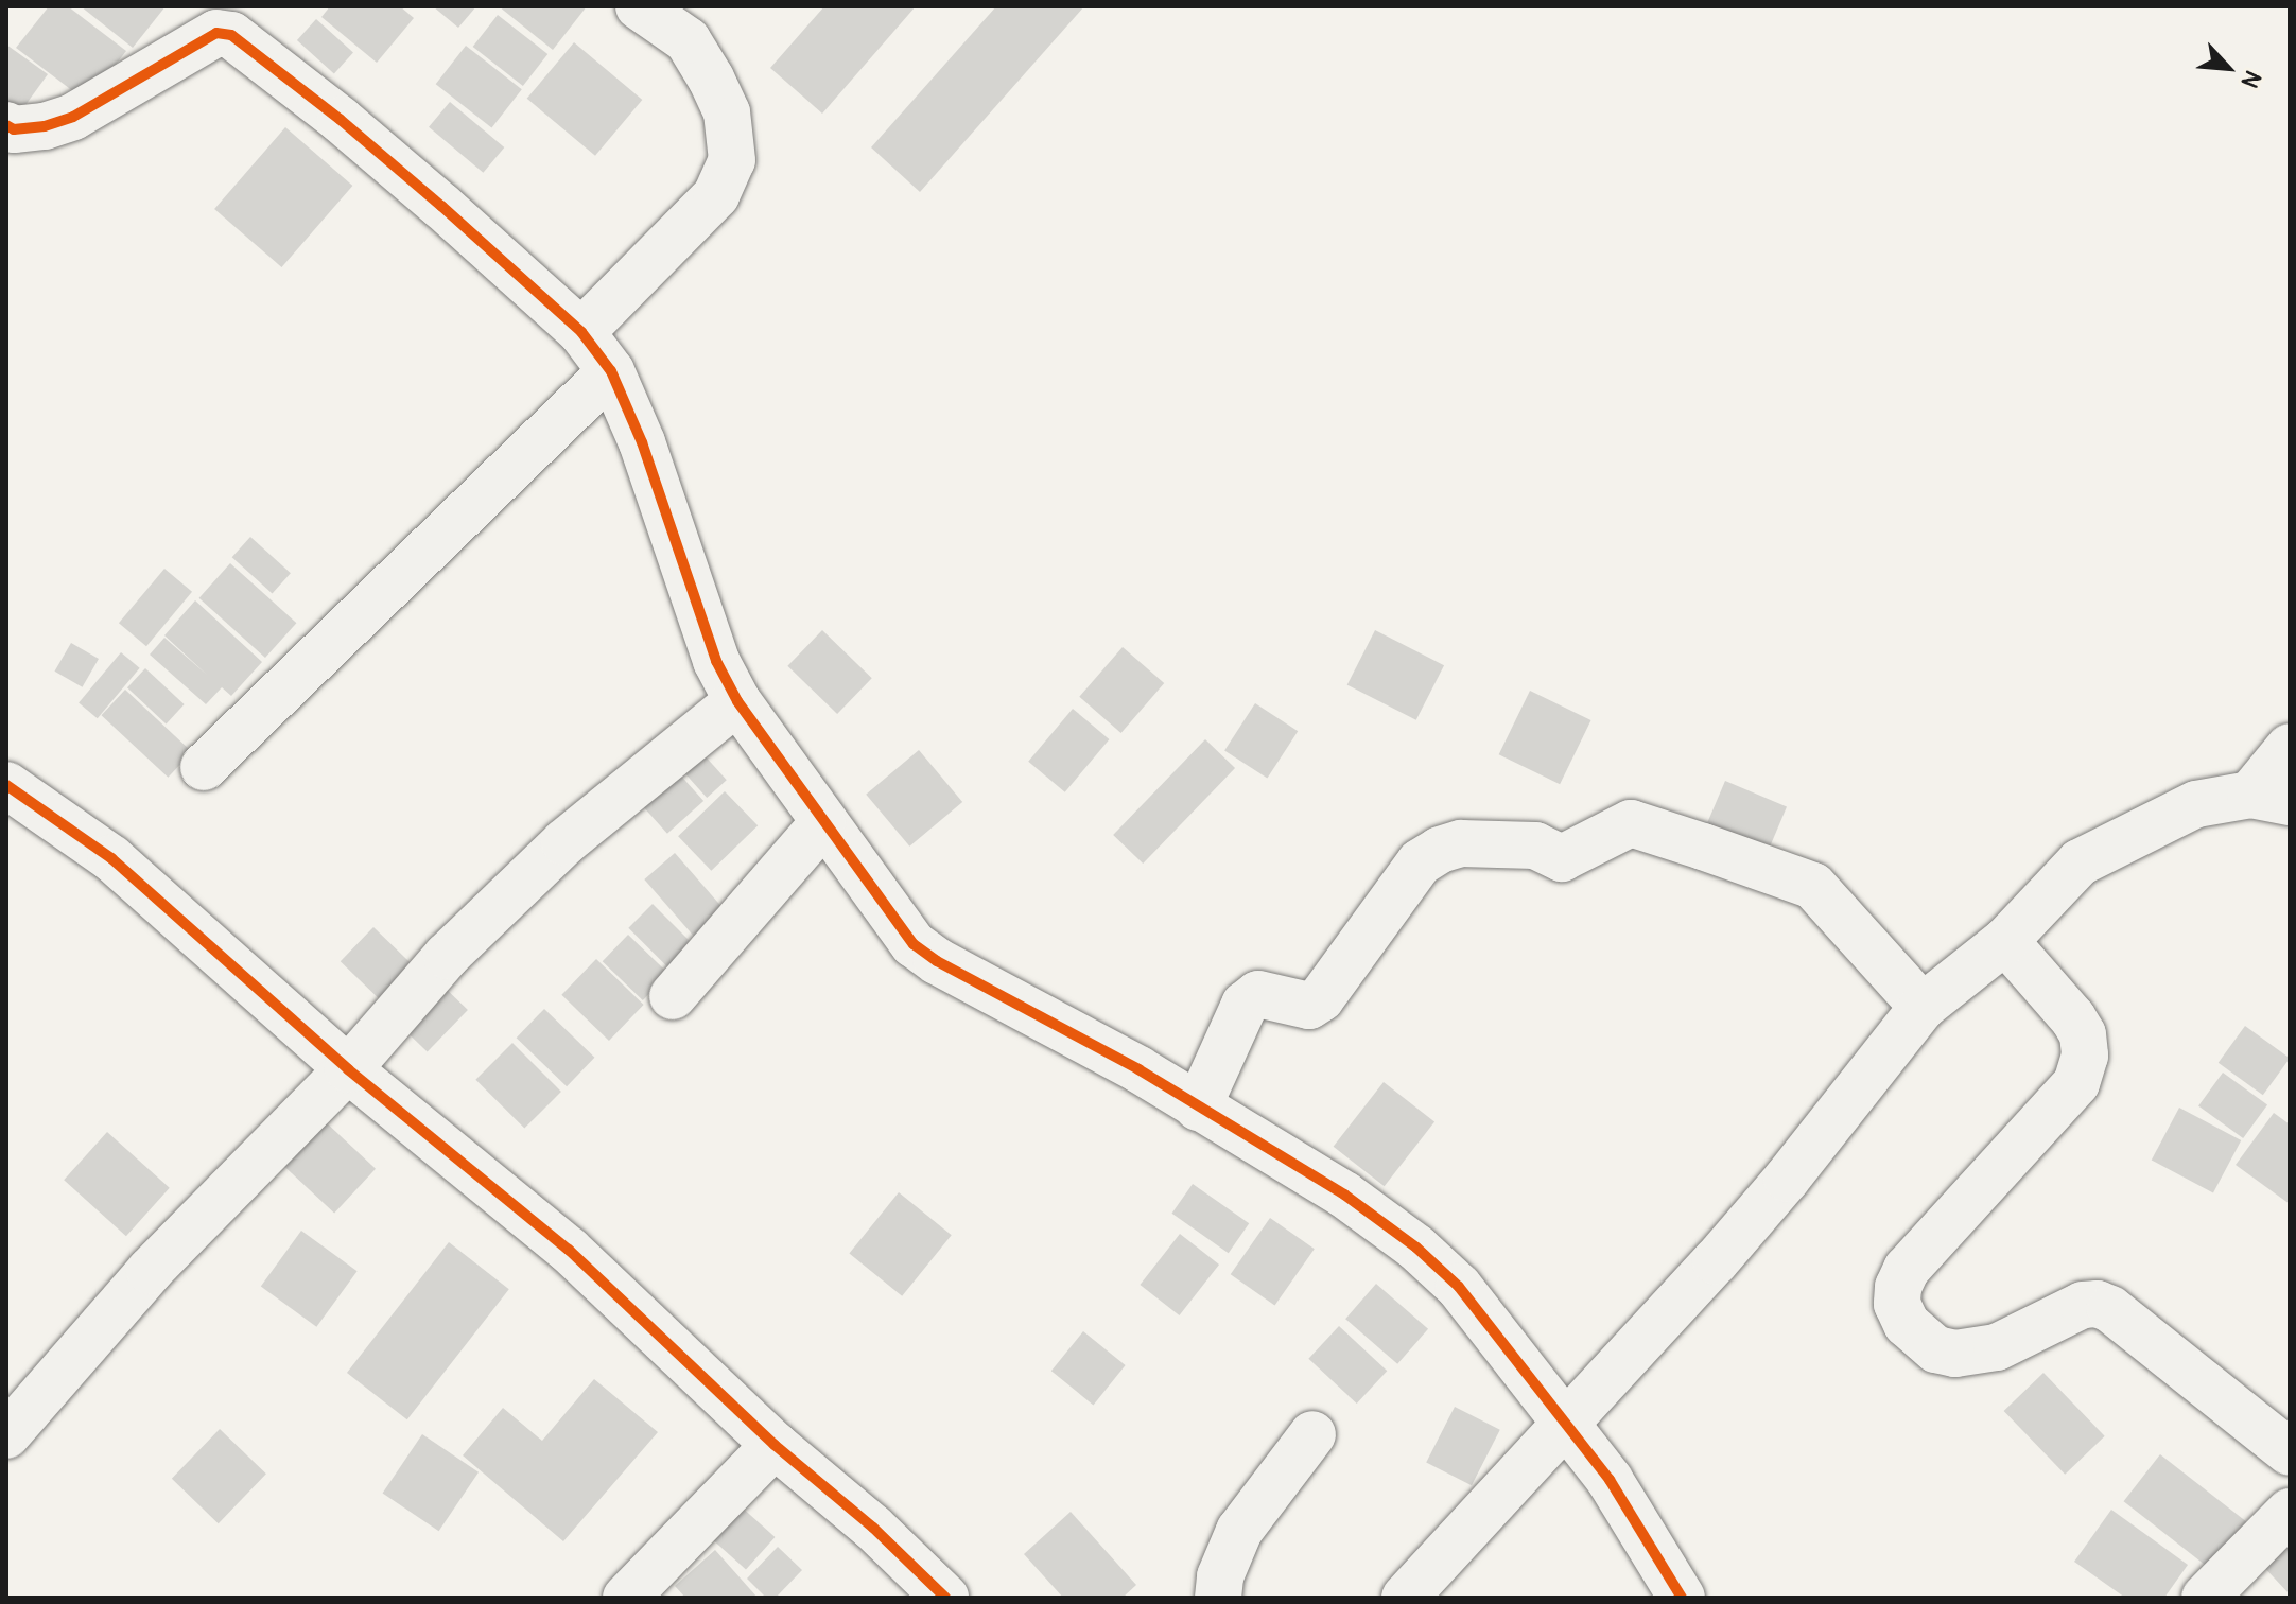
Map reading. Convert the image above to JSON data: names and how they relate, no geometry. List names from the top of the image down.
{
  "north": "bottom right"
}
